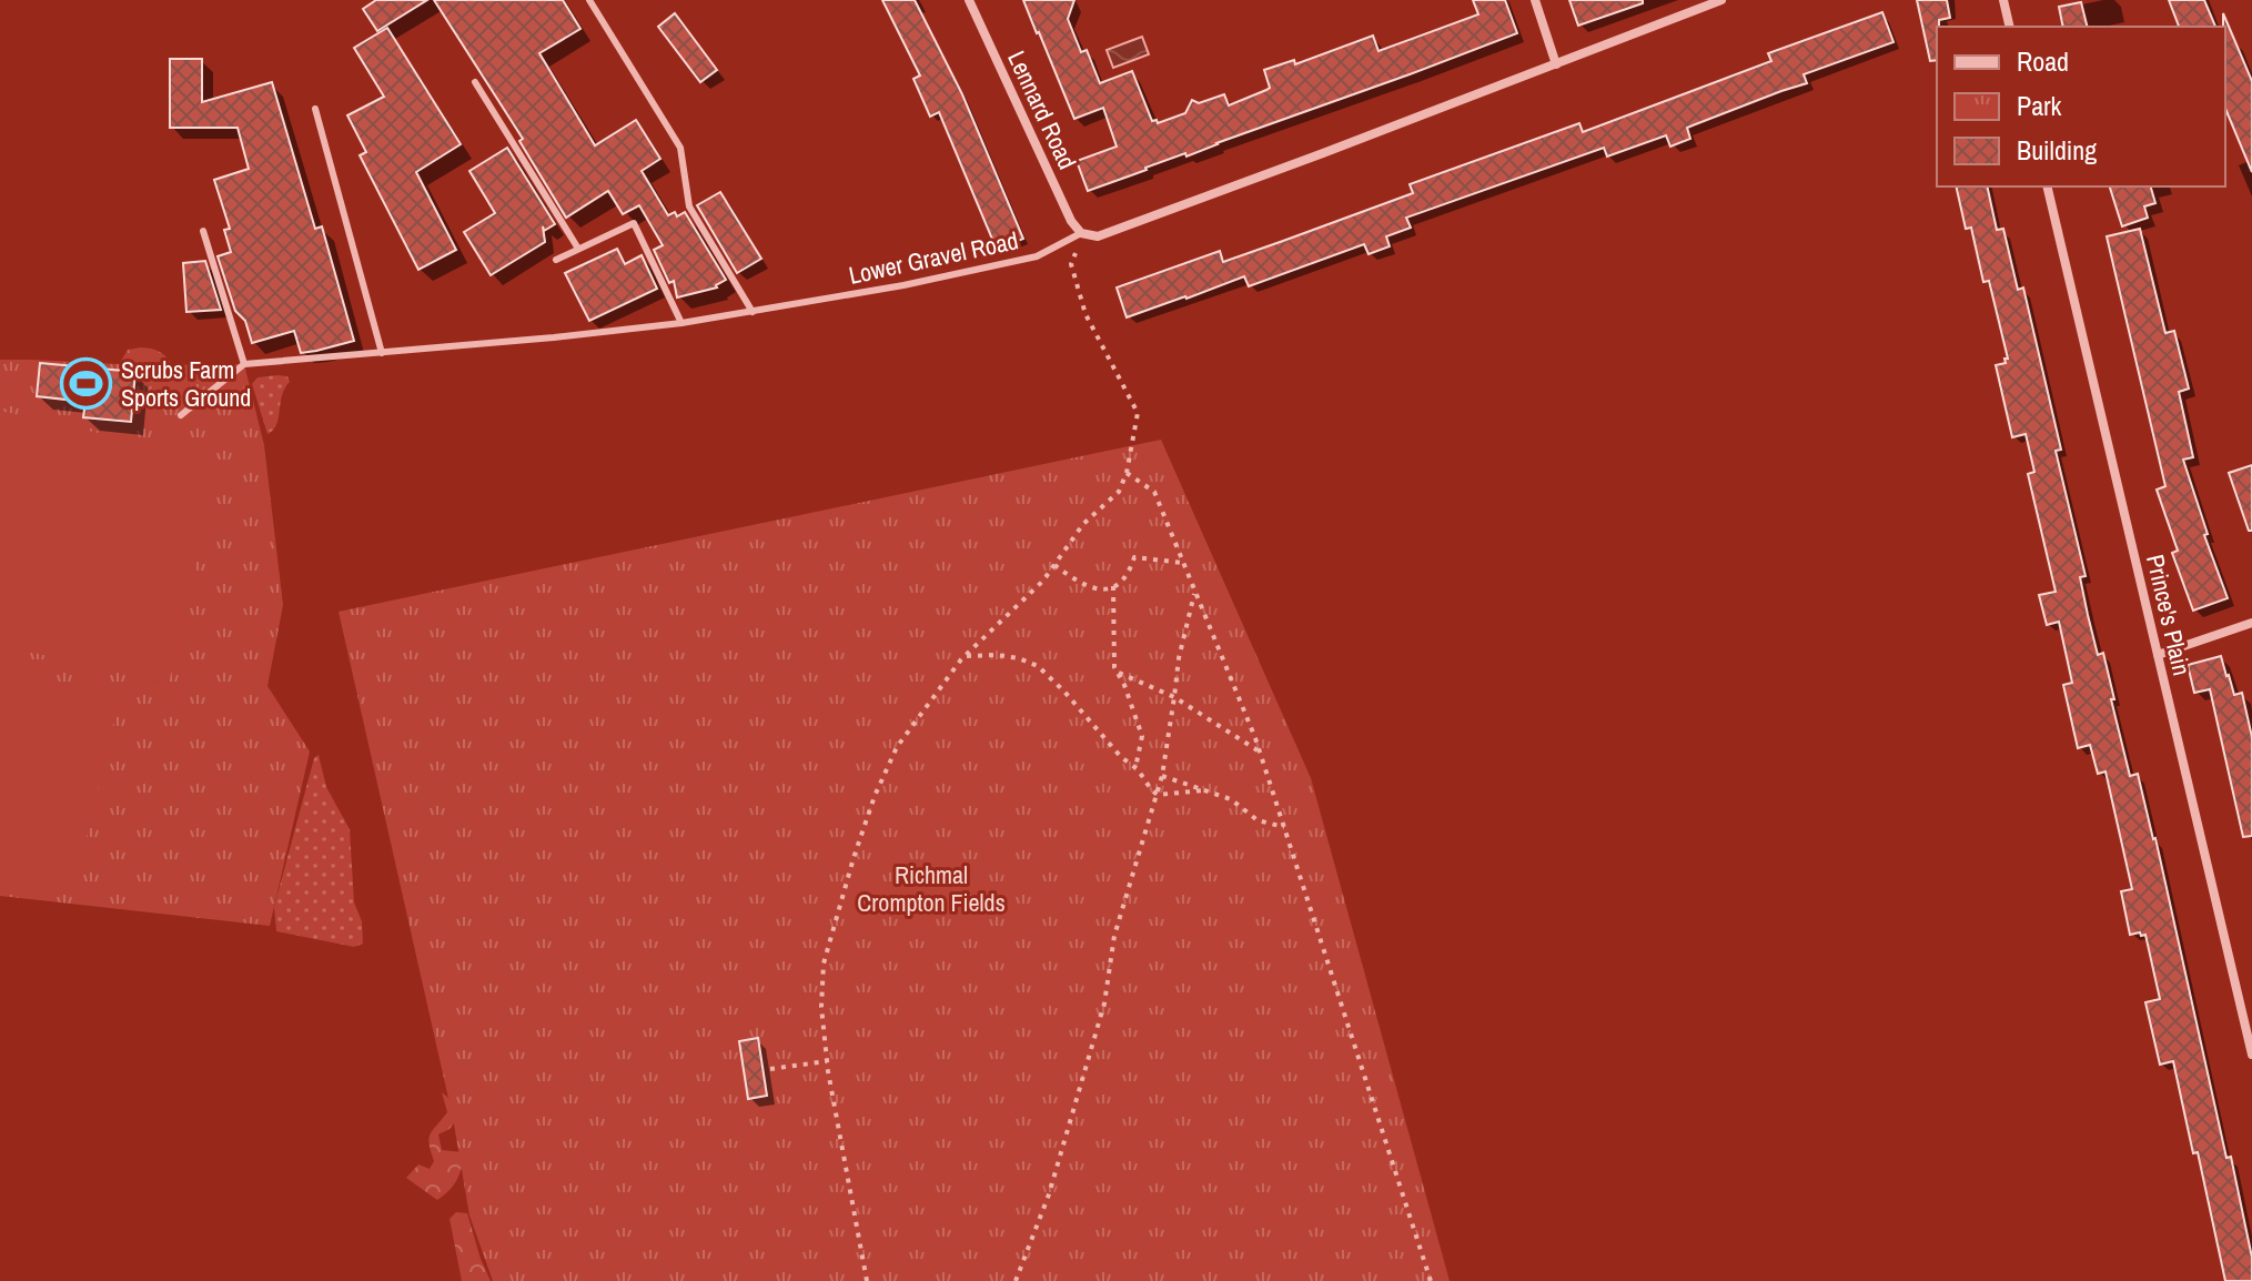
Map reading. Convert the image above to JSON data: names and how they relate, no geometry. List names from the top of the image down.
{
  "streets": {
    "street": ["Lennard Road", "Lower Gravel Road", "Prince's Plain"]
  },
  "crossings": [
    ["Lennard Road", "Lower Gravel Road"]
  ],
  "parks": ["Richmal Crompton Fields"],
  "places": {
    "sports": ["Scrubs Farm Sports Ground"]
  },
  "legend": ["Road", "Park", "Building"]
}
